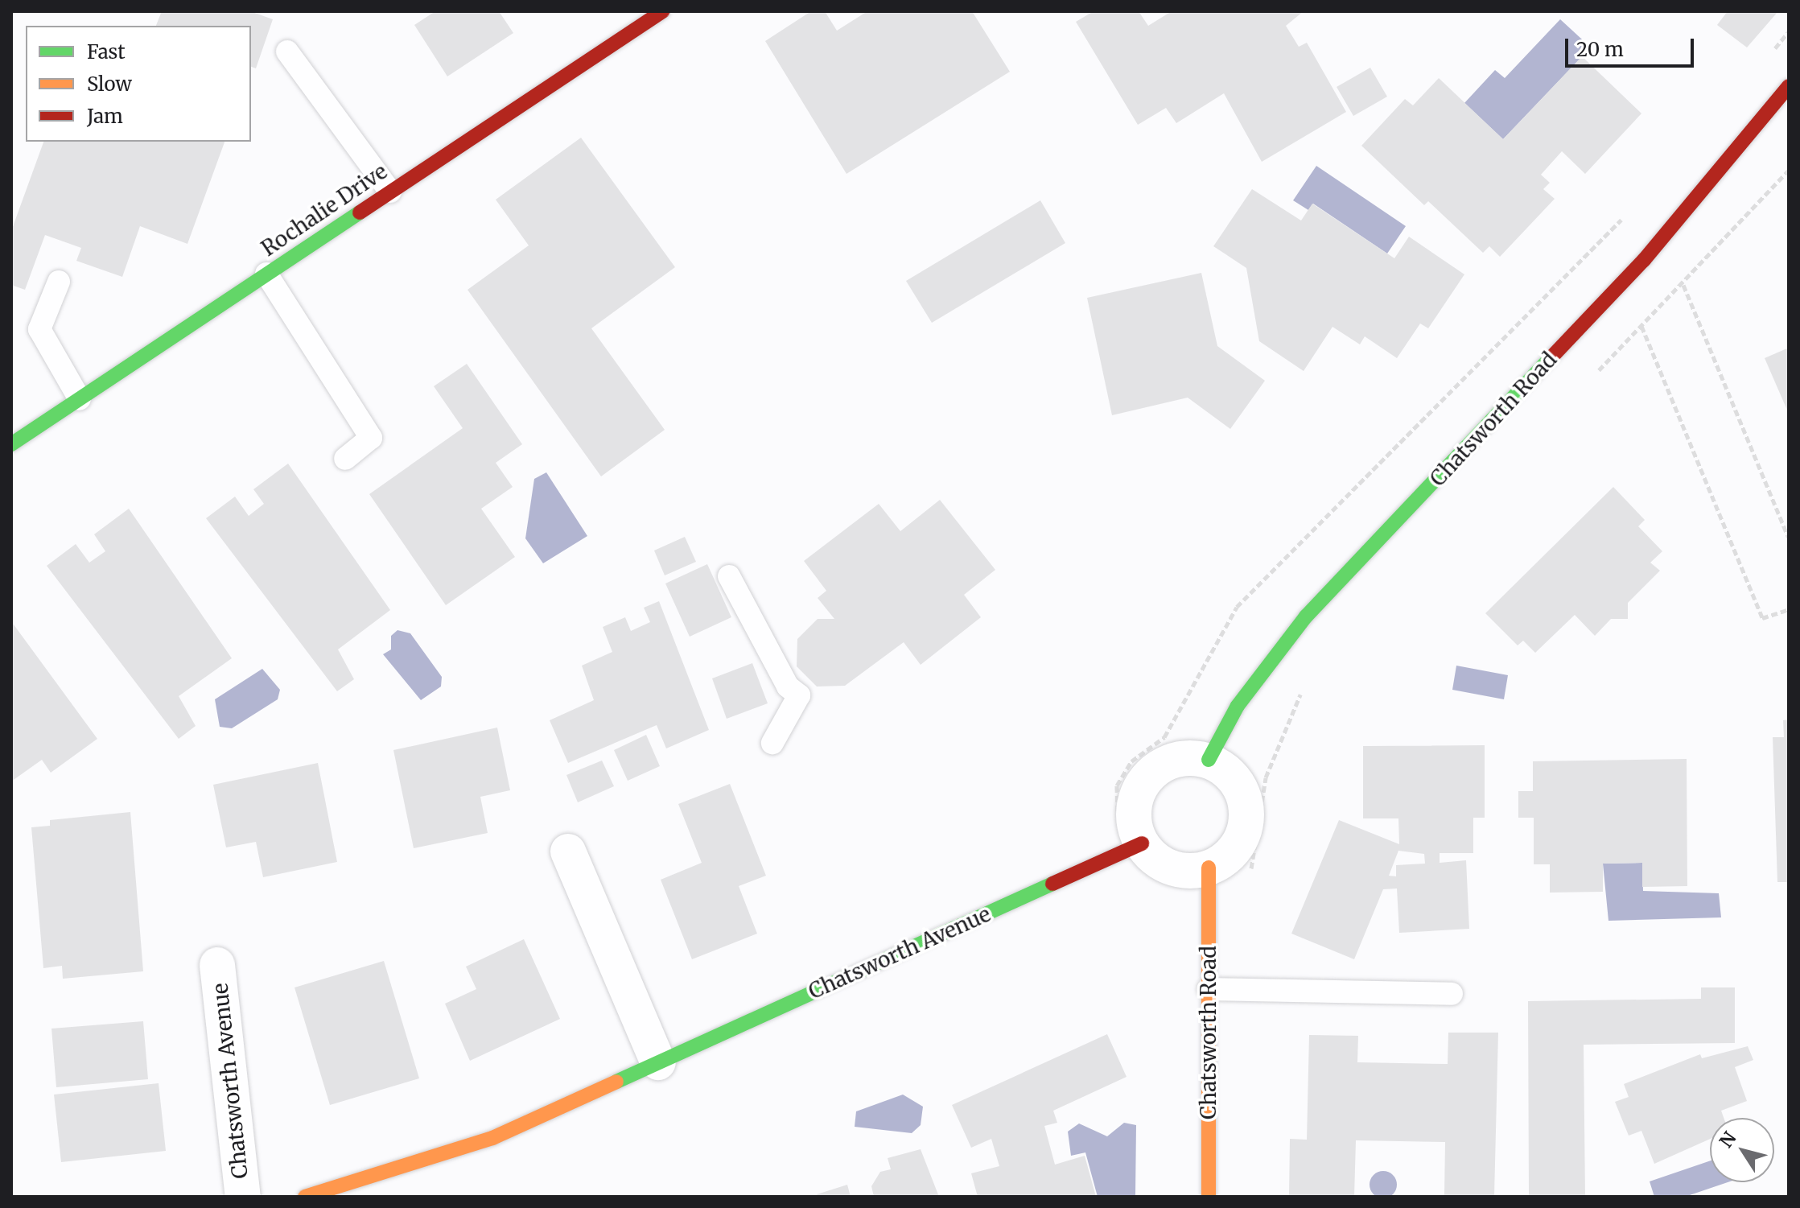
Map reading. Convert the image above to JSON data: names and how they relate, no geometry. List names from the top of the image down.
{
  "streets": {
    "street": ["Rochalie Drive", "Chatsworth Road", "Chatsworth Avenue"]
  },
  "crossings": [
    ["Chatsworth Road", "Chatsworth Avenue"]
  ],
  "legend": ["Fast", "Slow", "Jam"],
  "scale_bar": "20 m",
  "north": "top left"
}
